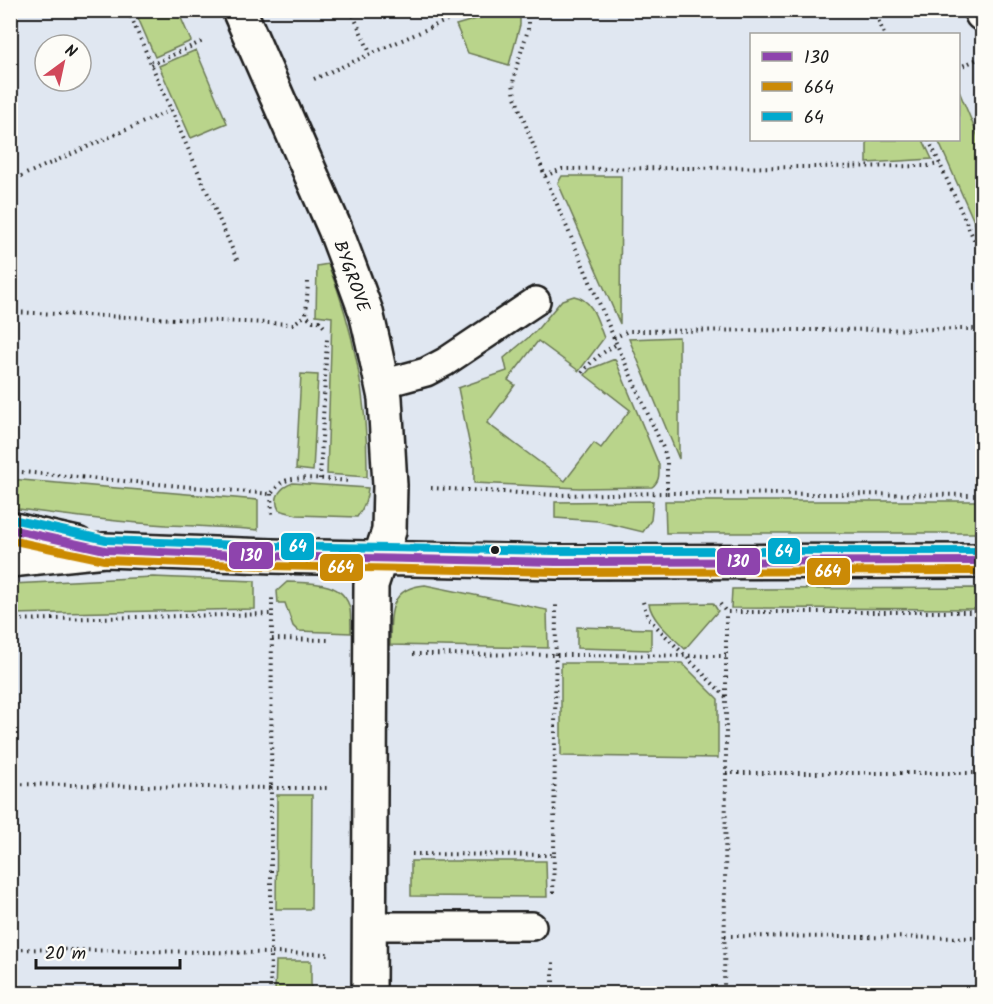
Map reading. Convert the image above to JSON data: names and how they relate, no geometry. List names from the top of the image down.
{
  "streets": {
    "street": ["BYGROVE"]
  },
  "lines": ["transit line 64", "transit line 130", "transit line 664"],
  "legend": ["130", "664", "64"],
  "scale_bar": "20 m",
  "north": "top right"
}
